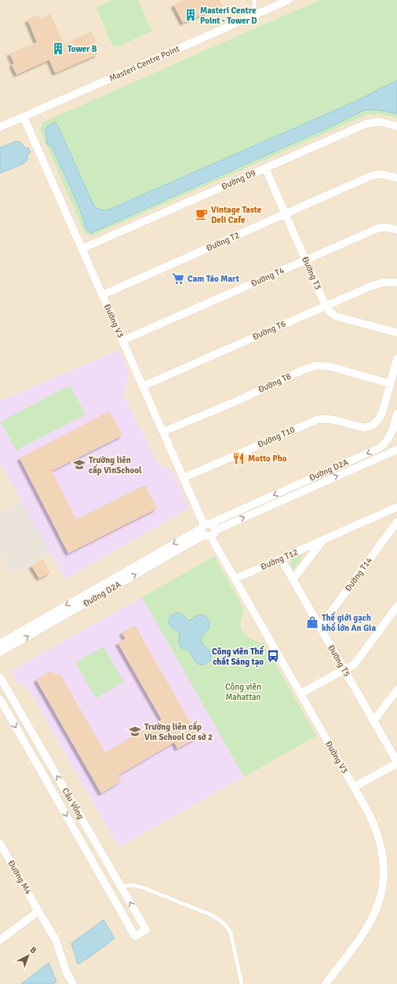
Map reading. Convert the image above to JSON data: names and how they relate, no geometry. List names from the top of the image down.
{
  "streets": {
    "street": [
      "Masteri Centre Point",
      "Đường D9",
      "Đường T2",
      "Đường T3",
      "Đường T4",
      "Đường V3",
      "Đường T6",
      "Đường T8",
      "Đường T10",
      "Đường D2A",
      "Đường T12",
      "Đường T14",
      "Đường T5",
      "Cầu Vồng",
      "Đường M4"
    ]
  },
  "crossings": [
    ["Masteri Centre Point", "Đường V3"],
    ["Đường D9", "Đường T3"],
    ["Đường D9", "Đường V3"],
    ["Đường T2", "Đường T3"],
    ["Đường T2", "Đường V3"],
    ["Đường T3", "Đường T4"],
    ["Đường T3", "Đường T6"],
    ["Đường T4", "Đường V3"],
    ["Đường V3", "Đường T6"],
    ["Đường V3", "Đường T8"],
    ["Đường V3", "Đường T10"],
    ["Đường V3", "Đường D2A"],
    ["Đường V3", "Đường T12"],
    ["Đường T8", "Đường T10"],
    ["Đường T12", "Đường T5"],
    ["Đường T14", "Đường T5"]
  ],
  "parks": ["Công viên Mahattan"],
  "places": {
    "building": ["Masteri Centre Point - Tower D", "Tower B"],
    "cafe": ["Vintage Taste Deli Cafe"],
    "supermarket": ["Cam Táo Mart"],
    "restaurant": ["Motto Pho"],
    "school or university": ["Trường liên cấp VinSchool", "Trường liên cấp Vin School Cơ sở 2"],
    "shop": ["Thế giới gạch khổ lớn An Gia"],
    "bus stop": ["Công viên Thể chất Sáng tạo"]
  },
  "north": "top right"
}
